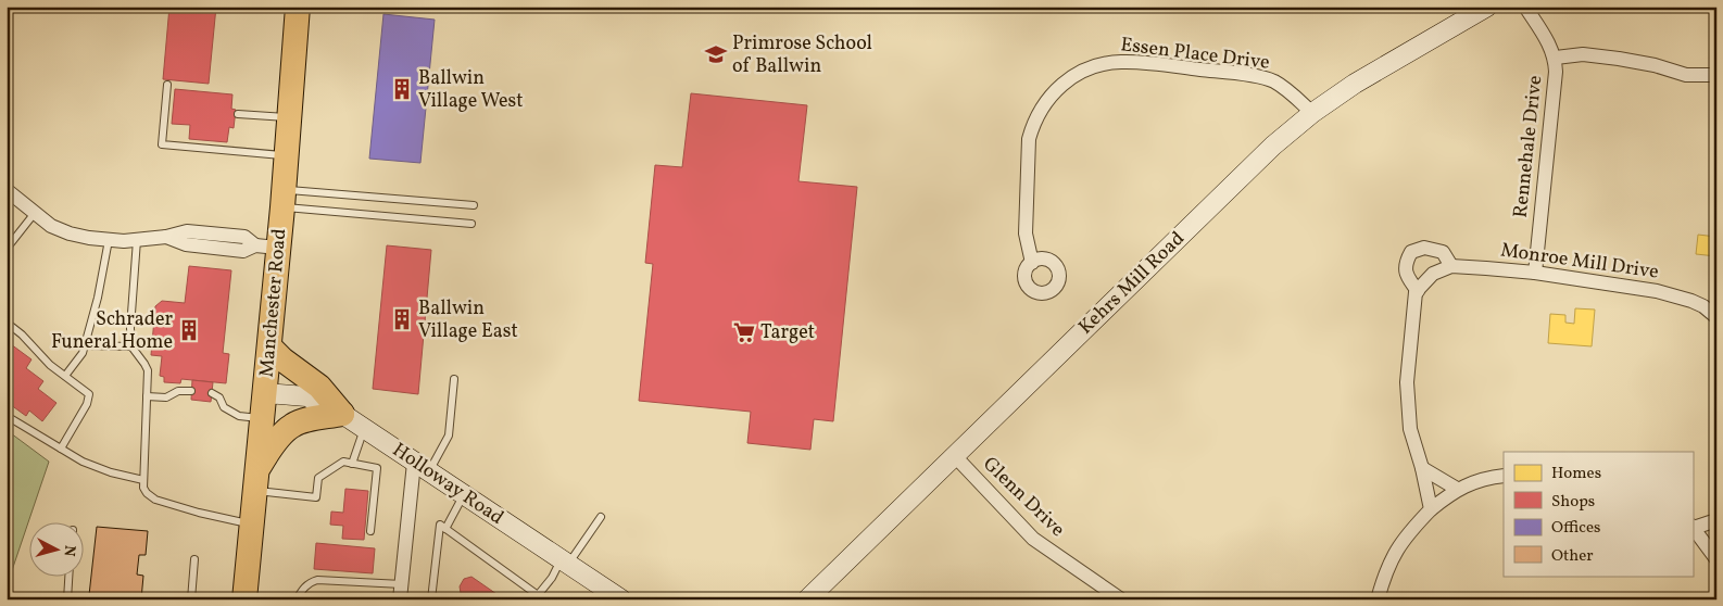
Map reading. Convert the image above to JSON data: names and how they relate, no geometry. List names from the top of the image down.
{
  "streets": {
    "highway": ["Manchester Road"],
    "street": [
      "Essen Place Drive",
      "Rennehale Drive",
      "Monroe Mill Drive",
      "Kehrs Mill Road",
      "Holloway Road",
      "Glenn Drive"
    ]
  },
  "crossings": [
    ["Essen Place Drive", "Kehrs Mill Road"],
    ["Rennehale Drive", "Monroe Mill Drive"],
    ["Kehrs Mill Road", "Glenn Drive"],
    ["Manchester Road", "Holloway Road"]
  ],
  "places": {
    "school or university": ["Primrose School of Ballwin"],
    "building": ["Ballwin Village West", "Ballwin Village East", "Schrader Funeral Home"],
    "supermarket": ["Target"]
  },
  "legend": [
    "Homes",
    "Shops",
    "Offices",
    "Other"
  ],
  "north": "right"
}
